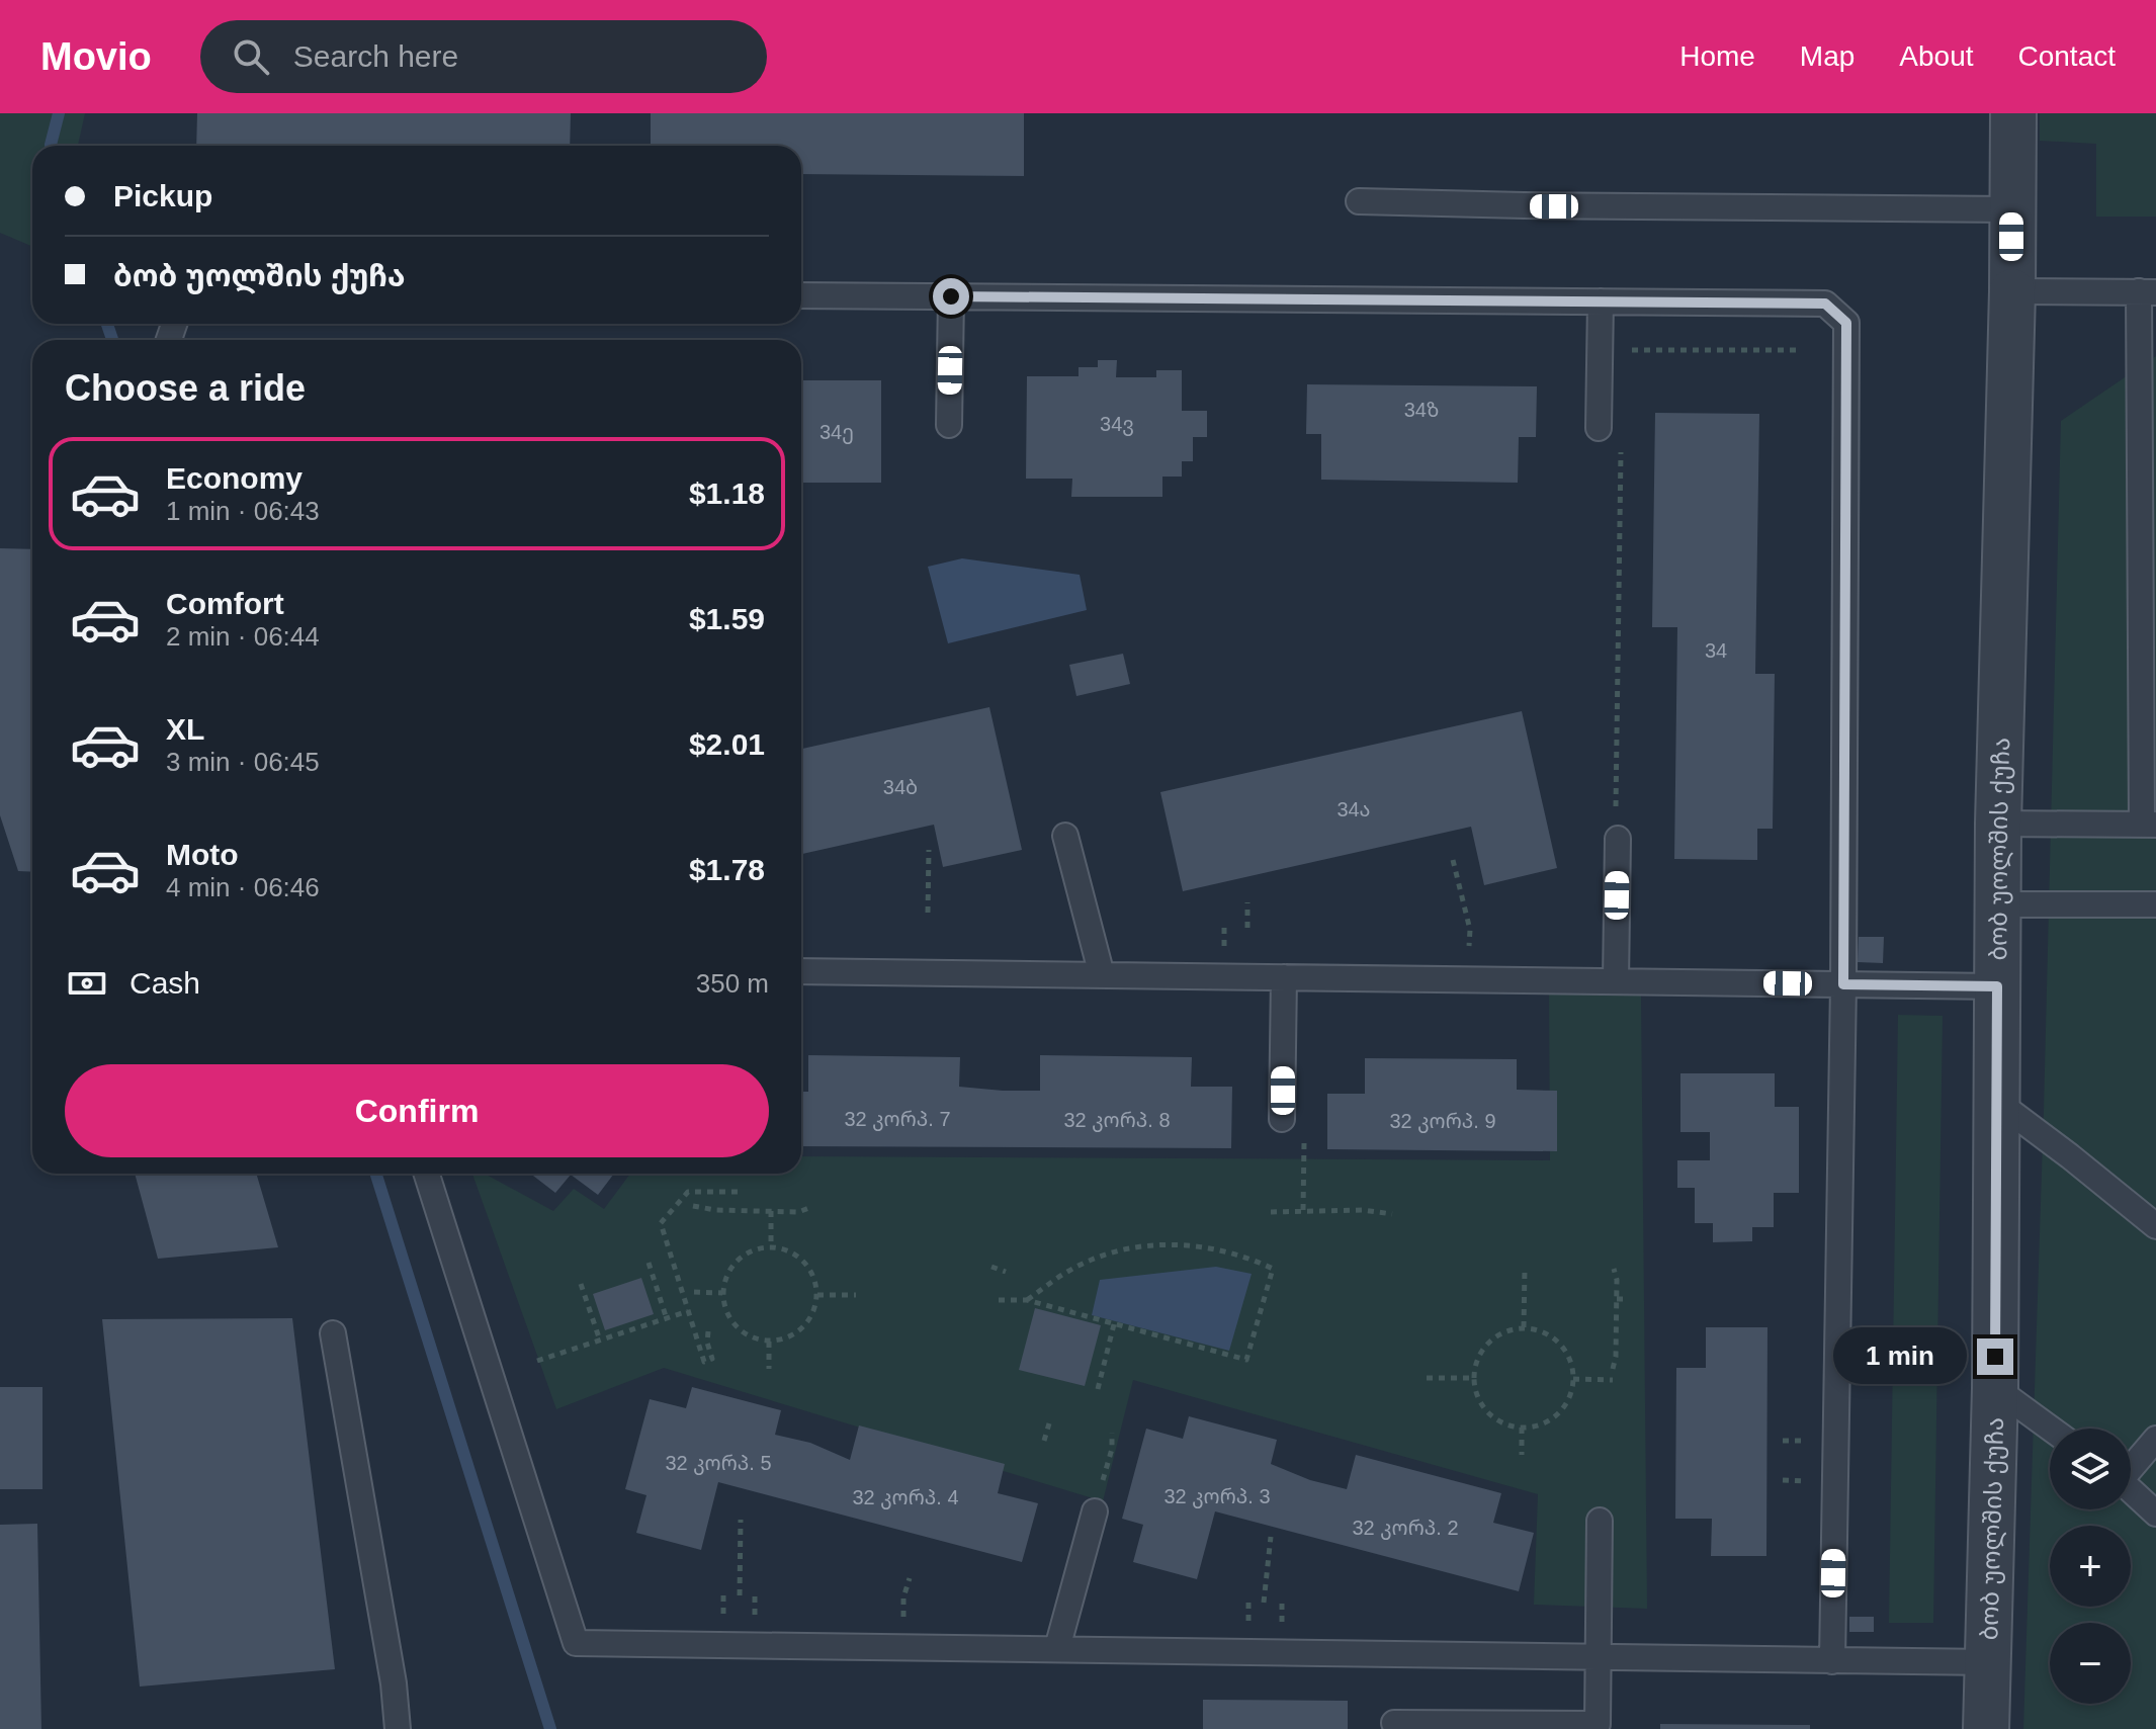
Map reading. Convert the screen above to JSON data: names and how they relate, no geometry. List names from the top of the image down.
{
  "streets": {
    "street": ["ბობ უოლშის ქუჩა"]
  },
  "house_numbers": [
    "34ზ",
    "34ვ",
    "34ე",
    "34",
    "34ბ",
    "34ა",
    "32 კორპ. 7",
    "32 კორპ. 8",
    "32 კორპ. 9",
    "32 კორპ. 5",
    "32 კორპ. 3",
    "32 კორპ. 4",
    "32 კორპ. 2"
  ],
  "page": {
    "header": "Movio",
    "search": "Search here",
    "nav": [
      "Home",
      "Map",
      "About",
      "Contact"
    ],
    "banner": ["Pickup", "ბობ უოლშის ქუჩა"],
    "heading": "Choose a ride",
    "list": [
      {
        "name": "Economy",
        "note": "1 min · 06:43",
        "value": "$1.18"
      },
      {
        "name": "Comfort",
        "note": "2 min · 06:44",
        "value": "$1.59"
      },
      {
        "name": "XL",
        "note": "3 min · 06:45",
        "value": "$2.01"
      },
      {
        "name": "Moto",
        "note": "4 min · 06:46",
        "value": "$1.78"
      }
    ],
    "pay": ["Cash", "350 m"],
    "buttons": "Confirm",
    "bubble": "1 min",
    "map_buttons": ["+", "−"]
  }
}
